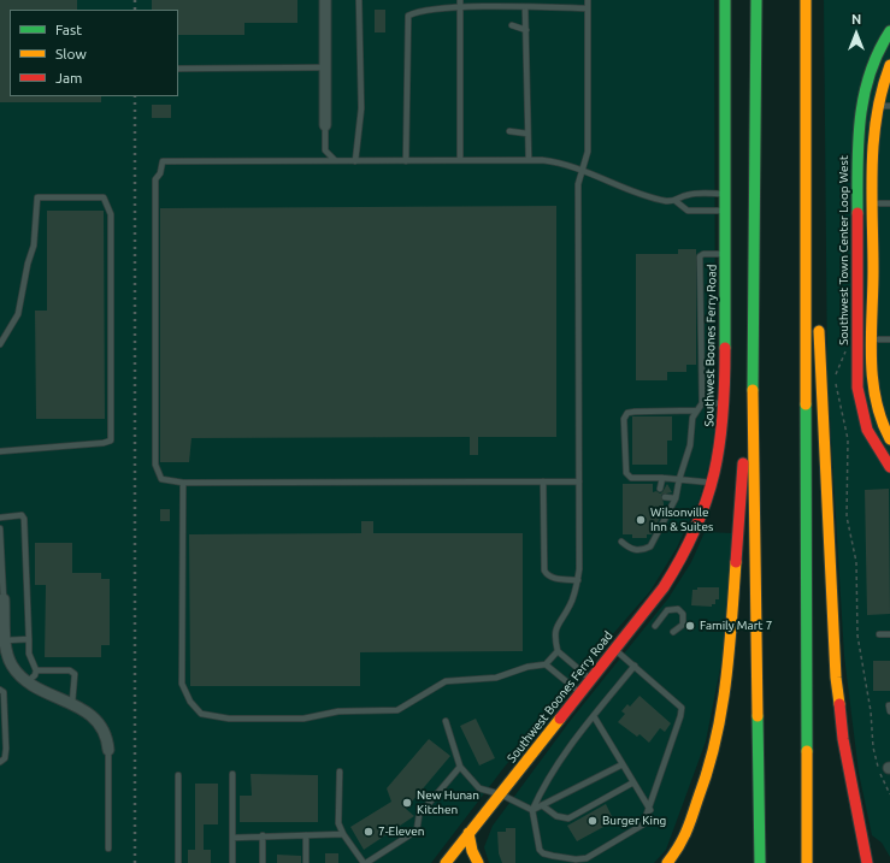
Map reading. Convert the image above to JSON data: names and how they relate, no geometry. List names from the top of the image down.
{
  "streets": {
    "main road": ["Southwest Town Center Loop West", "Southwest Boones Ferry Road"]
  },
  "places": [
    "Wilsonville Inn & Suites",
    "Family Mart 7",
    "New Hunan Kitchen",
    "Burger King",
    "7-Eleven"
  ],
  "legend": ["Fast", "Slow", "Jam"],
  "north": "top"
}
